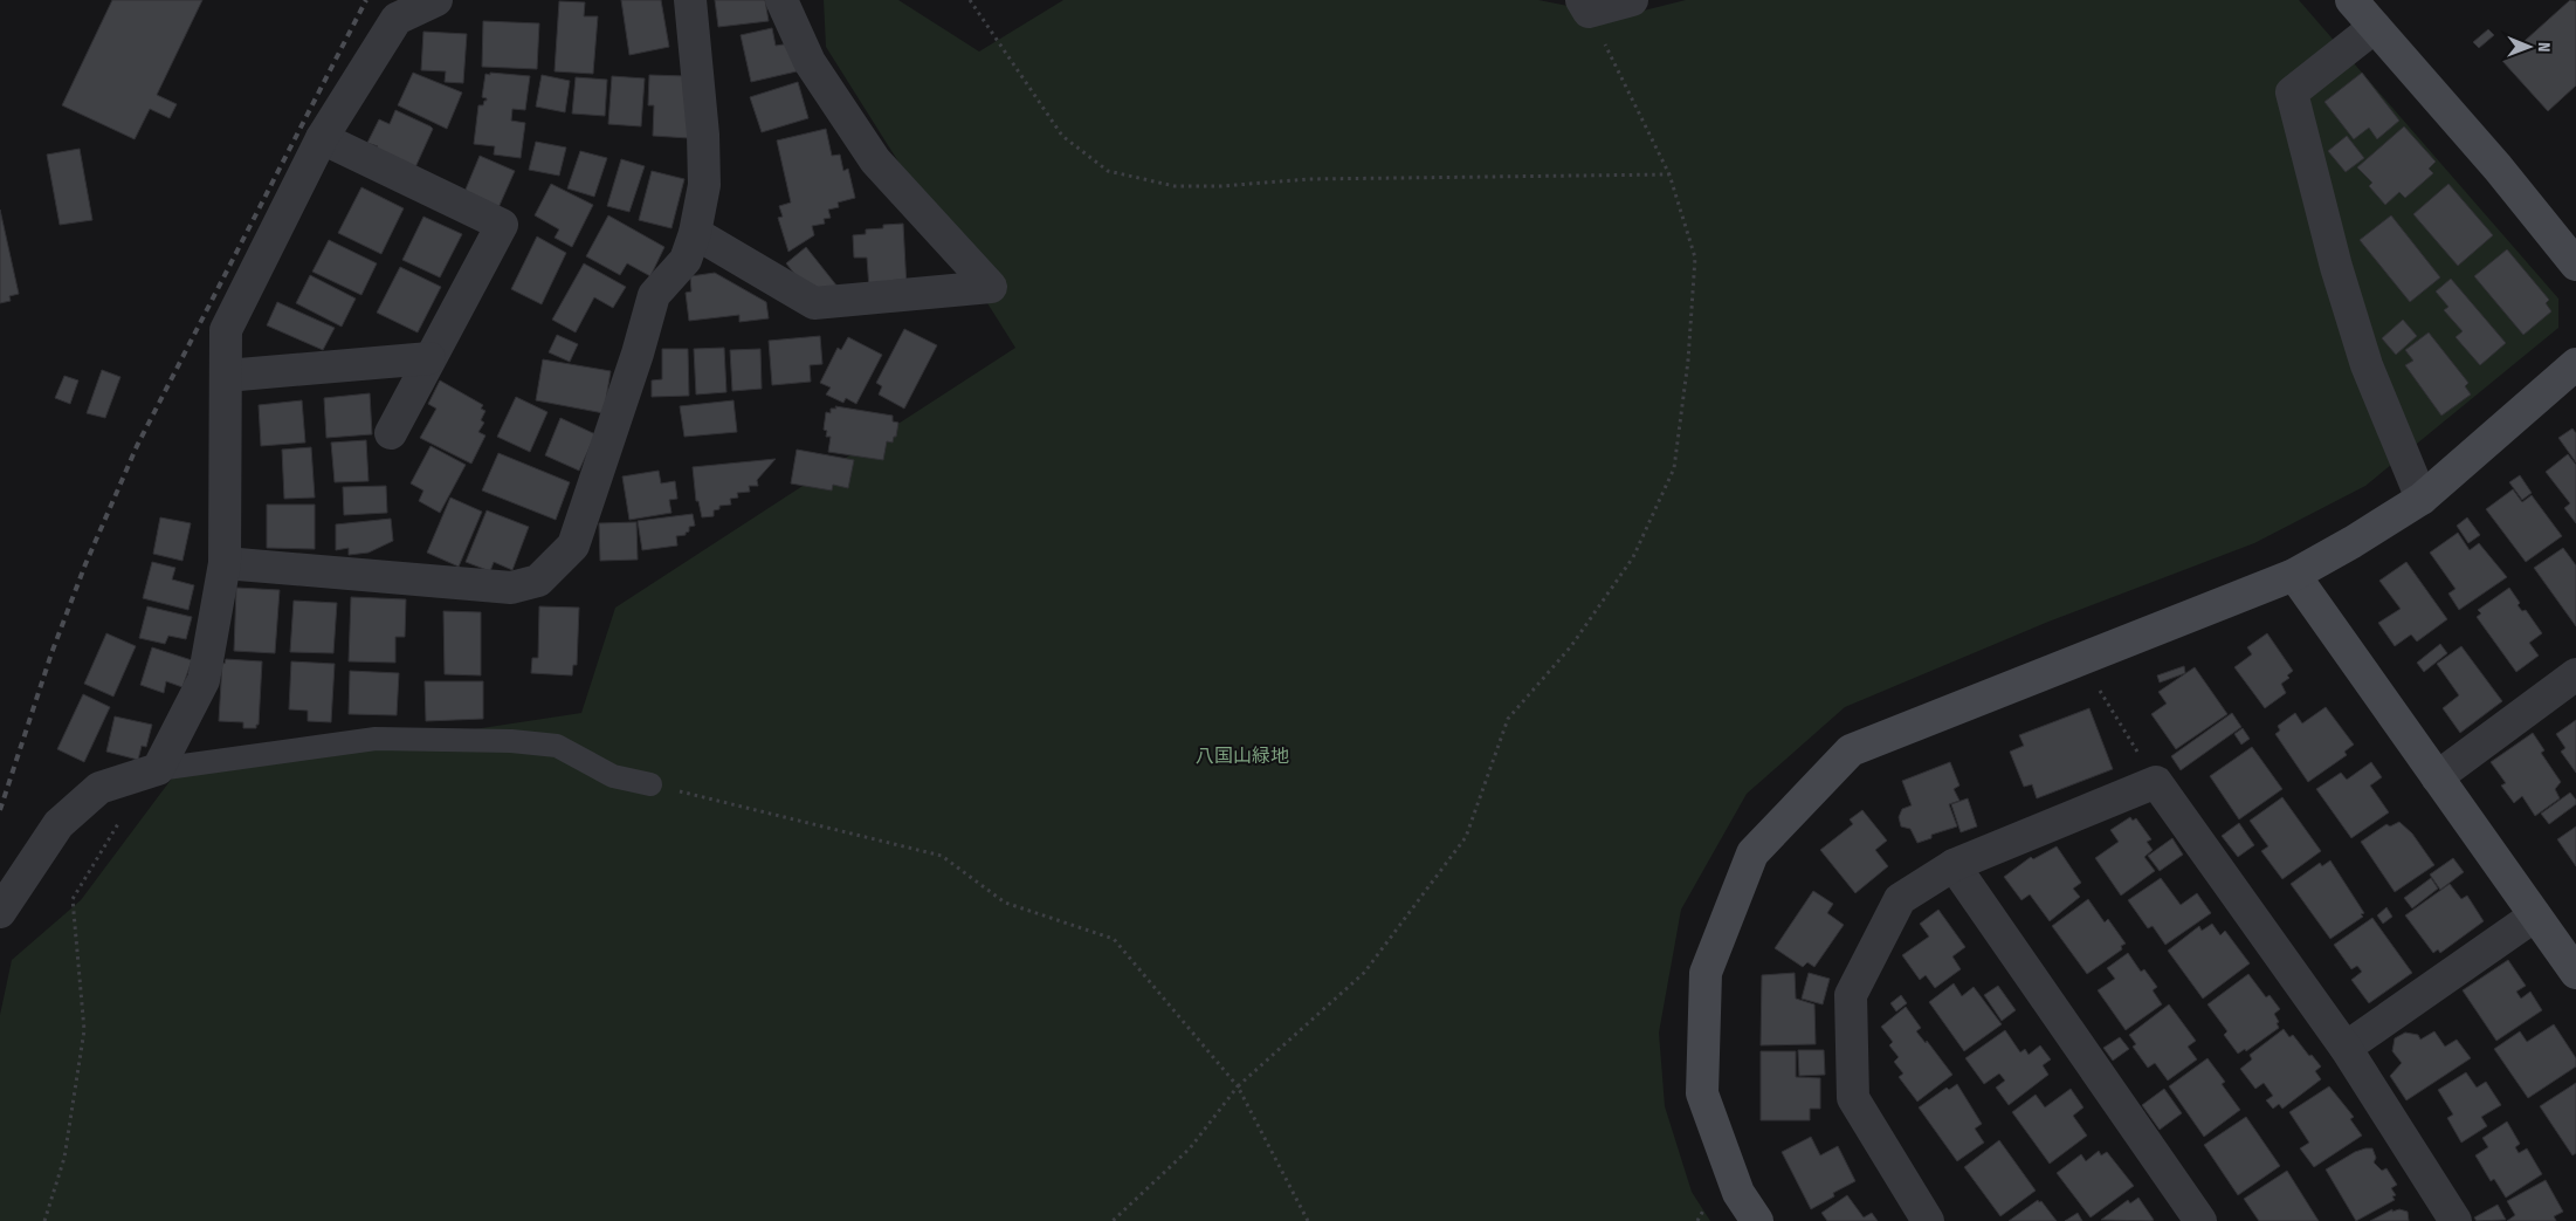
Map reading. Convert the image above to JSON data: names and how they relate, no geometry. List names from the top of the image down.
{
  "parks": ["八国山緑地"],
  "north": "right"
}
